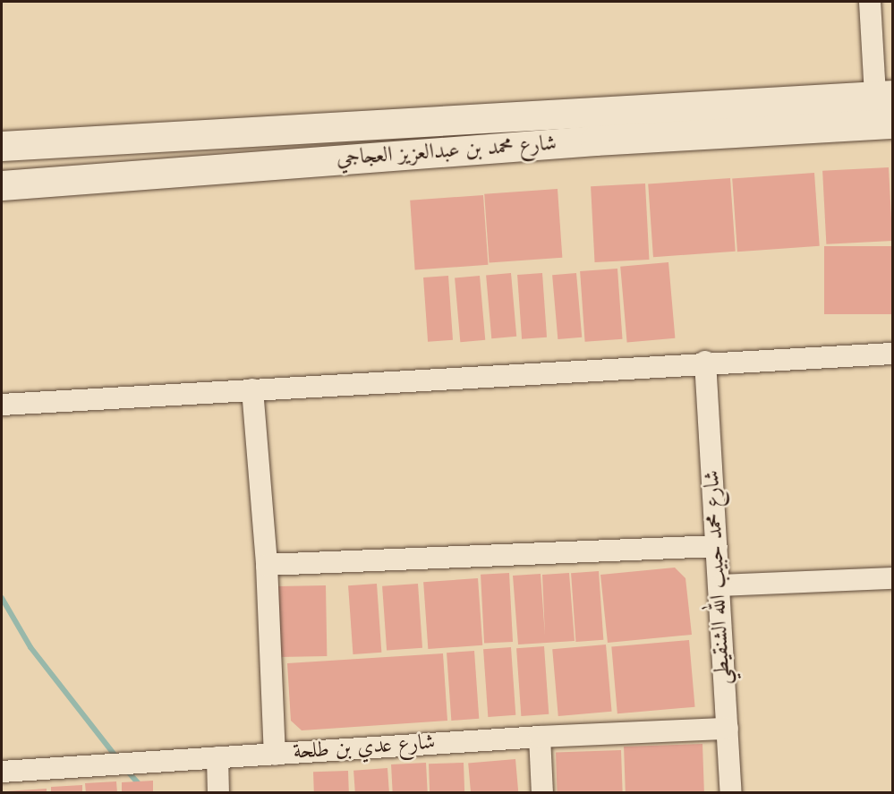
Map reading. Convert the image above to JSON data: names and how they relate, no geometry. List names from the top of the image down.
{
  "streets": {
    "street": ["شارع محمد بن عبدالعزيز العجاجي", "شارع محمد حبيب الله الشنقيطي", "شارع عدي بن طلحة"]
  },
  "crossings": [
    ["شارع محمد حبيب الله الشنقيطي", "شارع عدي بن طلحة"]
  ]
}
